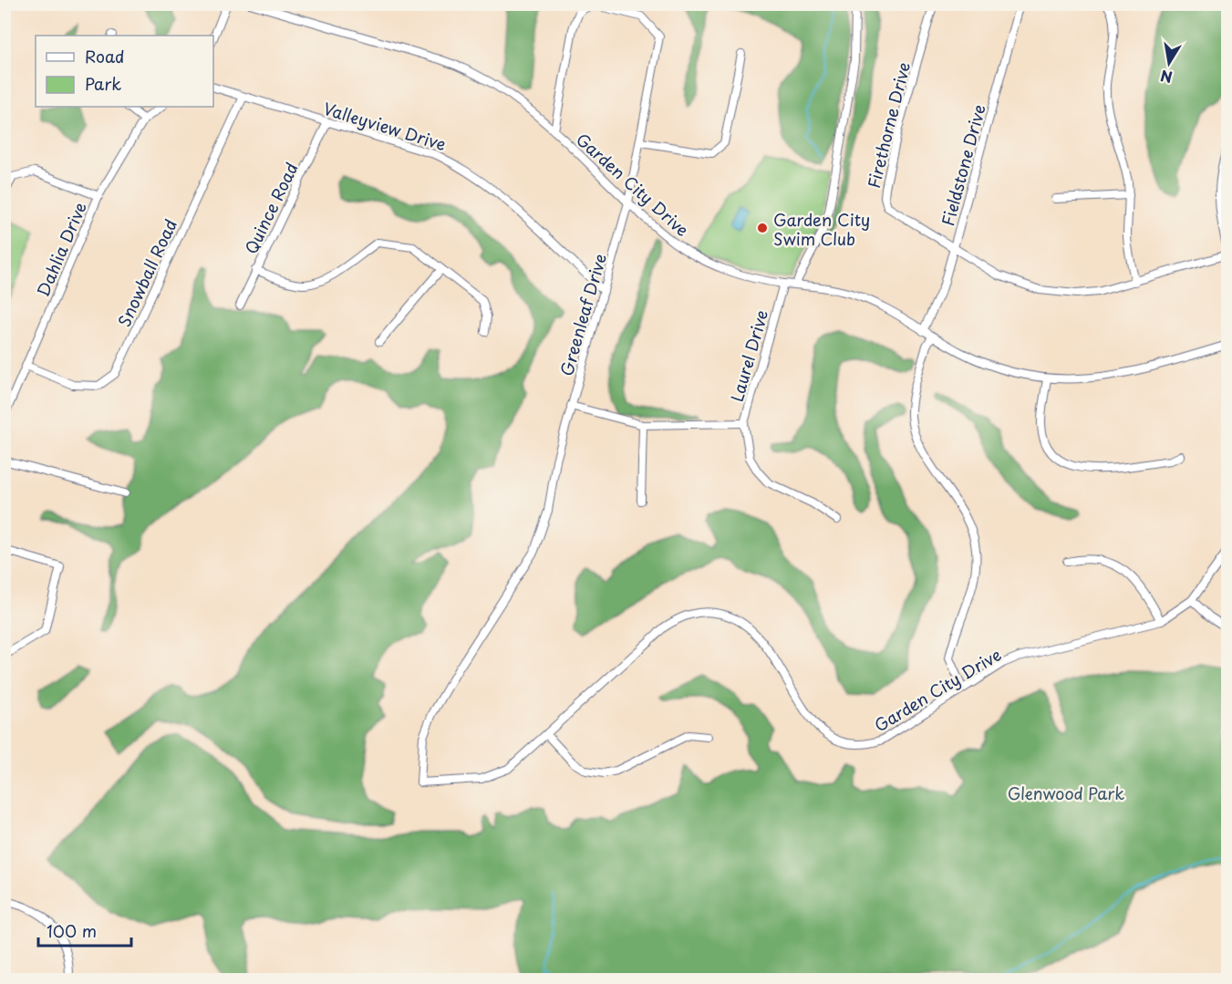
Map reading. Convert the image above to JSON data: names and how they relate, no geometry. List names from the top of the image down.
{
  "streets": {
    "street": [
      "Firethorne Drive",
      "Valleyview Drive",
      "Fieldstone Drive",
      "Garden City Drive",
      "Quince Road",
      "Dahlia Drive",
      "Snowball Road",
      "Greenleaf Drive",
      "Laurel Drive"
    ]
  },
  "crossings": [
    ["Firethorne Drive", "Fieldstone Drive"],
    ["Valleyview Drive", "Quince Road"],
    ["Valleyview Drive", "Snowball Road"],
    ["Valleyview Drive", "Greenleaf Drive"],
    ["Fieldstone Drive", "Garden City Drive"],
    ["Garden City Drive", "Greenleaf Drive"],
    ["Garden City Drive", "Laurel Drive"],
    ["Dahlia Drive", "Snowball Road"],
    ["Greenleaf Drive", "Laurel Drive"]
  ],
  "parks": ["Glenwood Park"],
  "places": ["Garden City Swim Club"],
  "legend": ["Road", "Park"],
  "scale_bar": "100 m",
  "north": "bottom"
}
